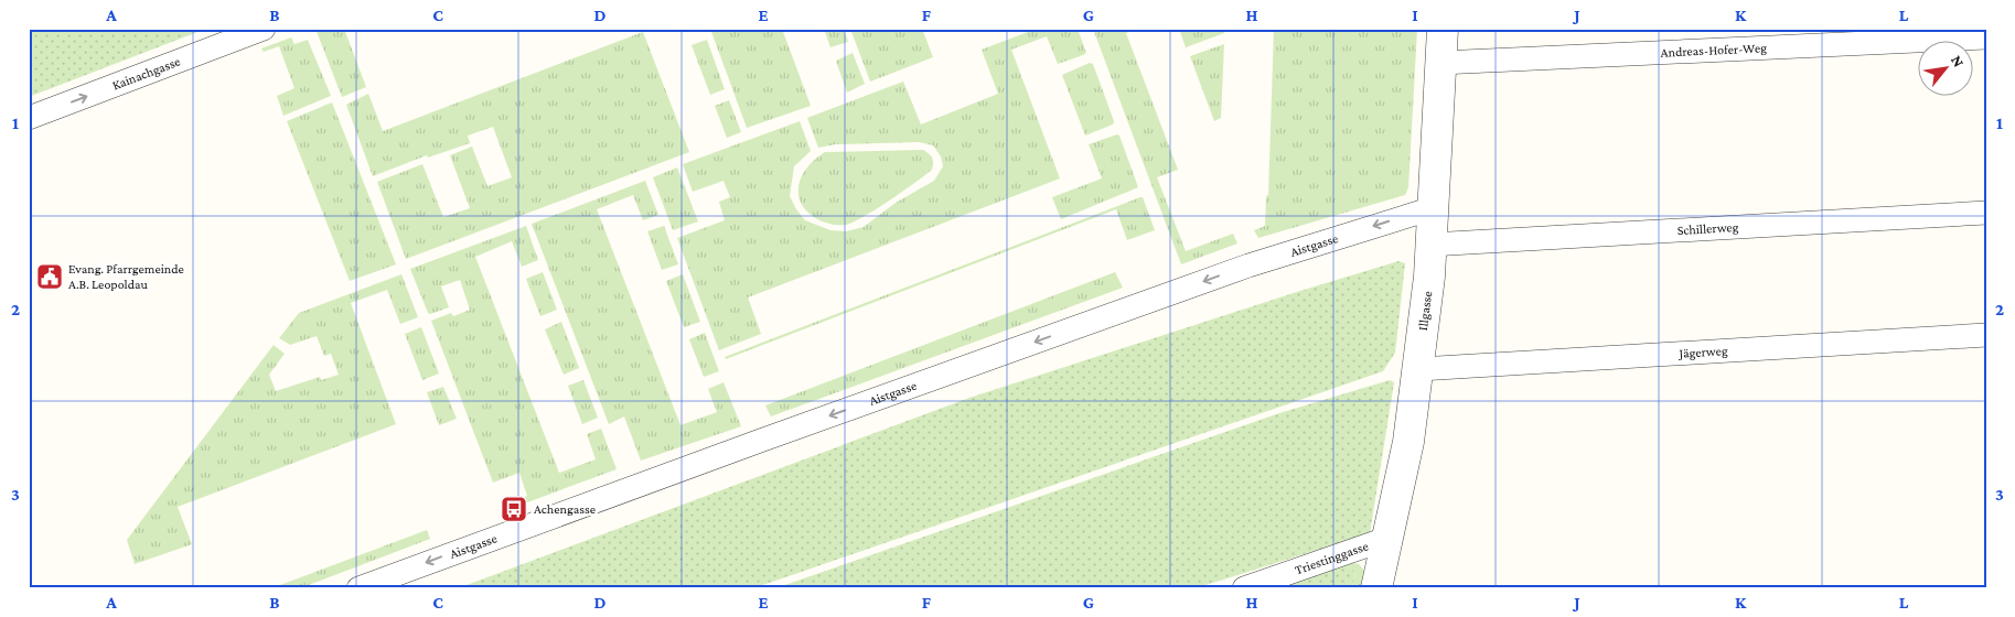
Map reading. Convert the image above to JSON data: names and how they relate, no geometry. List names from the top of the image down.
{
  "streets": {
    "street": [
      "Andreas-Hofer-Weg",
      "Kainachgasse",
      "Schillerweg",
      "Aistgasse",
      "Illgasse",
      "Jägerweg",
      "Triestinggasse"
    ]
  },
  "crossings": [
    ["Andreas-Hofer-Weg", "Illgasse"],
    ["Schillerweg", "Illgasse"],
    ["Aistgasse", "Illgasse"],
    ["Illgasse", "Jägerweg"],
    ["Illgasse", "Triestinggasse"]
  ],
  "one_way": ["Kainachgasse", "Aistgasse"],
  "places": {
    "public building": ["Evang. Pfarrgemeinde A.B. Leopoldau"],
    "bus stop": ["Achengasse"]
  },
  "north": "top right",
  "grid": {
    "columns": [
      "A",
      "B",
      "C",
      "D",
      "E",
      "F",
      "G",
      "H",
      "I",
      "J",
      "K",
      "L"
    ],
    "rows": ["1", "2", "3"]
  }
}
